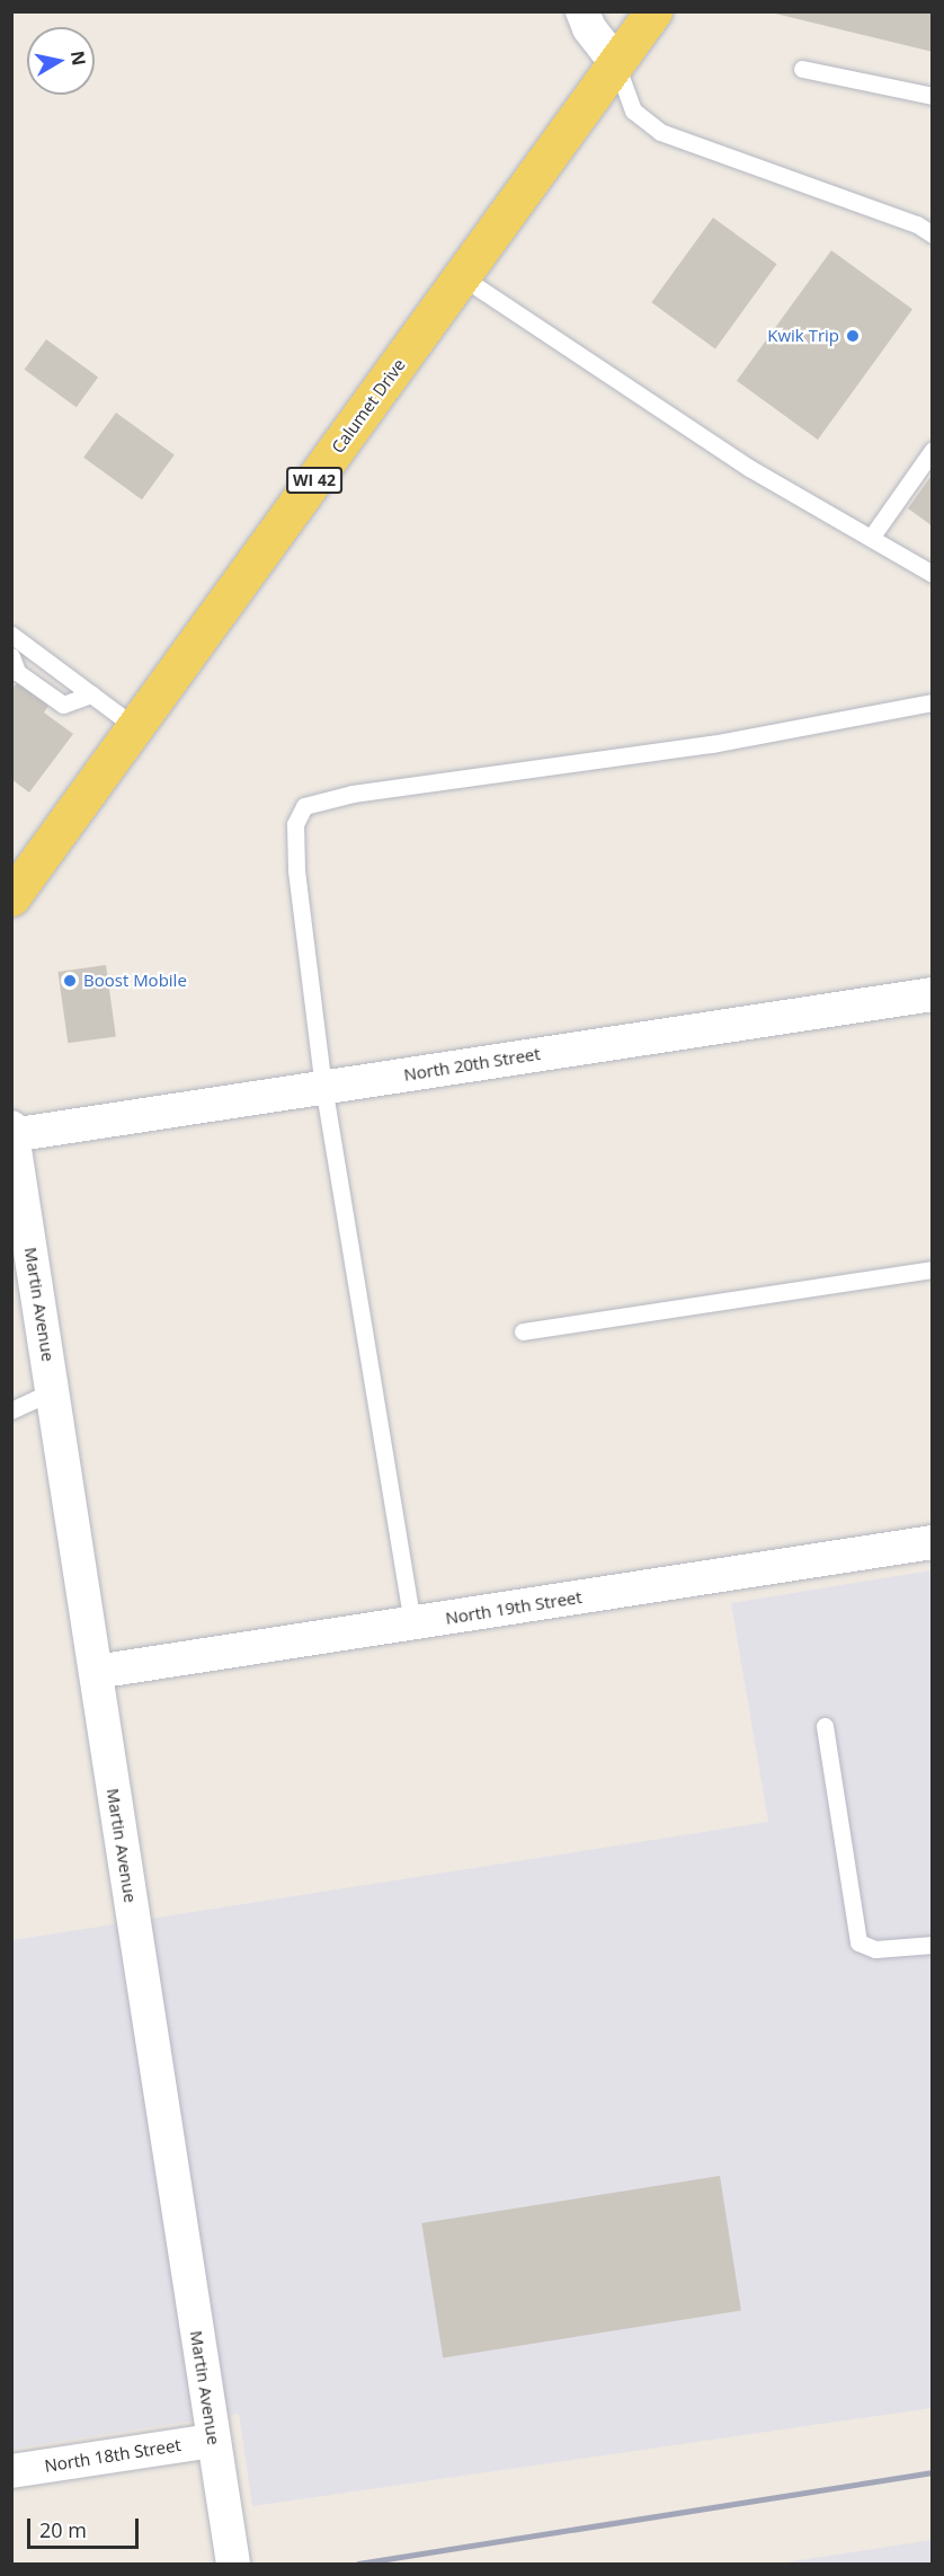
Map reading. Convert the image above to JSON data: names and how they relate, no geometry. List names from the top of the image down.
{
  "streets": {
    "main road": ["Calumet Drive", "WI 42"],
    "street": [
      "North 20th Street",
      "Martin Avenue",
      "North 19th Street",
      "North 18th Street"
    ]
  },
  "crossings": [
    ["North 20th Street", "Martin Avenue"],
    ["Martin Avenue", "North 19th Street"],
    ["Martin Avenue", "North 18th Street"]
  ],
  "places": ["Kwik Trip", "Boost Mobile"],
  "scale_bar": "20 m",
  "north": "right"
}
